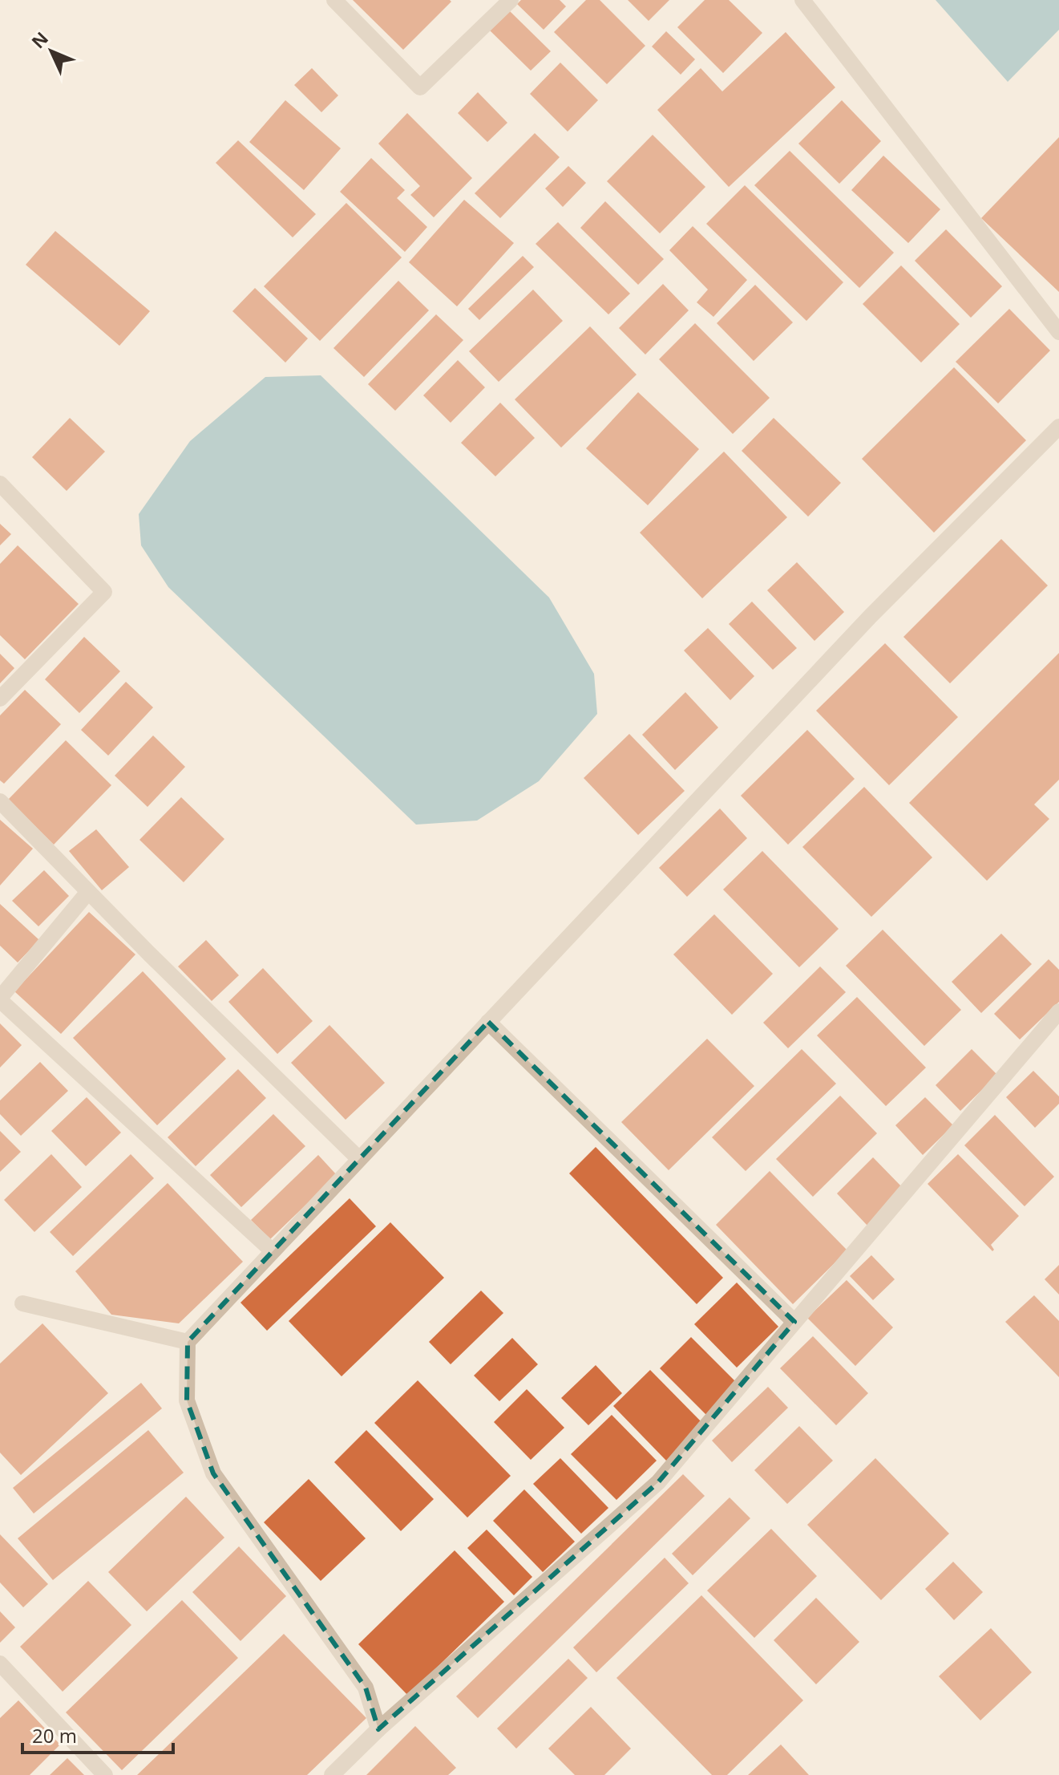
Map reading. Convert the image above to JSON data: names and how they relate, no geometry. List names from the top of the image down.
{
  "scale_bar": "20 m",
  "north": "top left"
}
